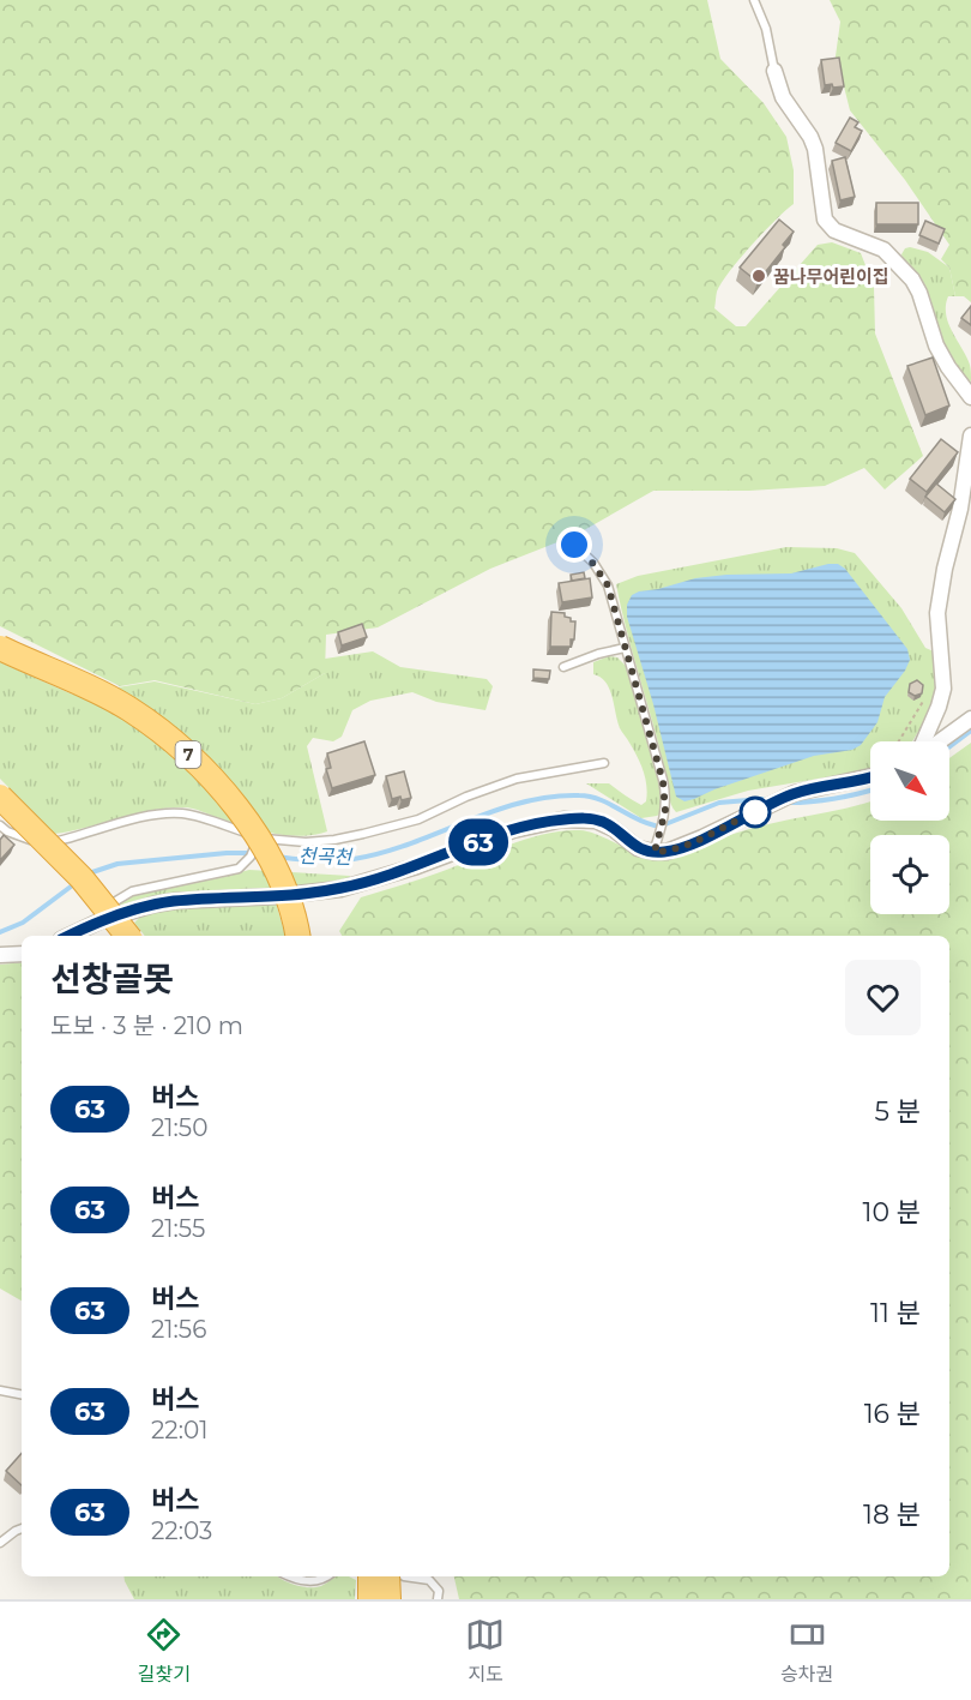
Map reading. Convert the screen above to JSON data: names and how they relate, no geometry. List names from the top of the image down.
{
  "streets": {
    "highway": ["7"]
  },
  "water": ["천곡천"],
  "places": ["꿈나무어린이집"],
  "lines": ["bus line 63"],
  "north": "bottom right",
  "page": {
    "on_map": "63",
    "heading": ["선창골못", "도보 · 3 분 · 210 m"],
    "list": [
      {
        "mark": "63",
        "name": "버스",
        "note": "21:50",
        "value": "5 분"
      },
      {
        "mark": "63",
        "name": "버스",
        "note": "21:55",
        "value": "10 분"
      },
      {
        "mark": "63",
        "name": "버스",
        "note": "21:56",
        "value": "11 분"
      },
      {
        "mark": "63",
        "name": "버스",
        "note": "22:01",
        "value": "16 분"
      },
      {
        "mark": "63",
        "name": "버스",
        "note": "22:03",
        "value": "18 분"
      }
    ],
    "tabs": ["길찾기", "지도", "승차권"]
  }
}
